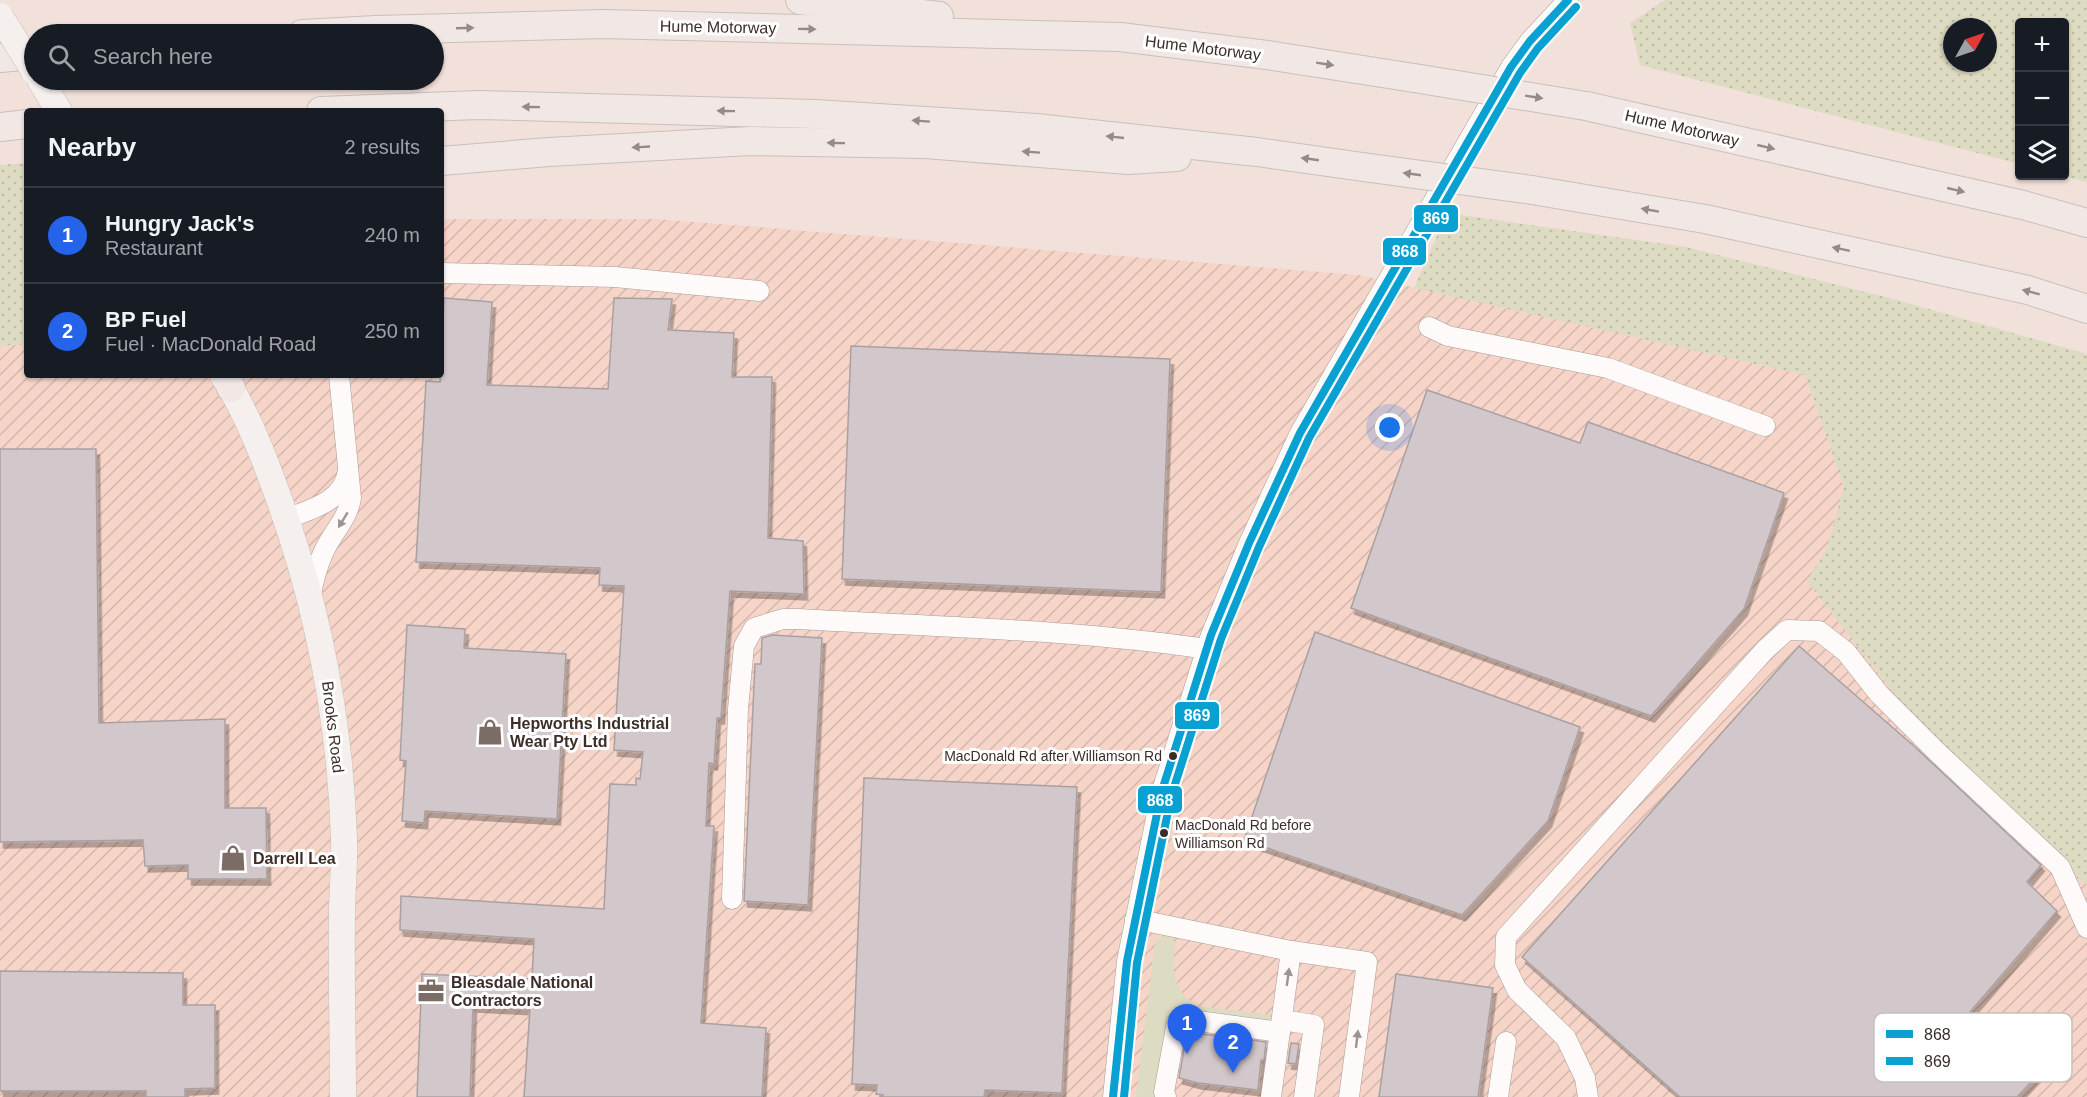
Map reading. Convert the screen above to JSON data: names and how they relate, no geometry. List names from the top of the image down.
{
  "streets": {
    "highway": ["Hume Motorway"],
    "main road": ["Brooks Road"]
  },
  "places": {
    "shop": ["Hepworths Industrial Wear Pty Ltd", "Darrell Lea"],
    "other": ["MacDonald Rd after Williamson Rd", "MacDonald Rd before Williamson Rd"],
    "office": ["Bleasdale National Contractors"]
  },
  "lines": ["transit line 868", "transit line 869"],
  "legend": ["868", "869"],
  "north": "top right",
  "page": {
    "map_buttons": ["+", "−"],
    "search": "Search here",
    "heading": ["Nearby", "2 results"],
    "list": [
      {
        "mark": "1",
        "name": "Hungry Jack's",
        "note": "Restaurant",
        "value": "240 m"
      },
      {
        "mark": "2",
        "name": "BP Fuel",
        "note": "Fuel · MacDonald Road",
        "value": "250 m"
      }
    ],
    "pins": ["1", "2"]
  }
}
